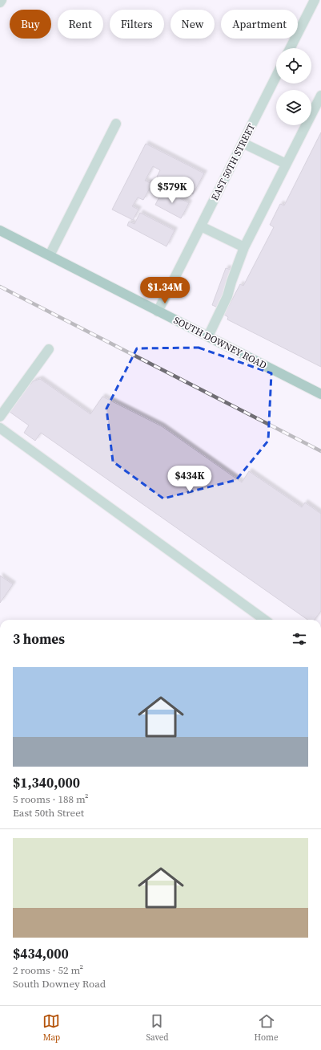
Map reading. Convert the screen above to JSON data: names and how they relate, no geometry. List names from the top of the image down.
{
  "streets": {
    "main road": ["SOUTH DOWNEY ROAD"],
    "street": ["EAST 50TH STREET"]
  },
  "crossings": [
    ["EAST 50TH STREET", "SOUTH DOWNEY ROAD"]
  ],
  "page": {
    "chip": [
      "Buy",
      "Rent",
      "Filters",
      "New",
      "Apartment"
    ],
    "price": ["$579K", "$1.34M", "$434K"],
    "heading": "3 homes",
    "list": [
      {
        "name": "$1,340,000",
        "note": "5 rooms · 188 m² · East 50th Street"
      },
      {
        "name": "$434,000",
        "note": "2 rooms · 52 m² · South Downey Road"
      }
    ],
    "tabs": ["Map", "Saved", "Home"]
  }
}
